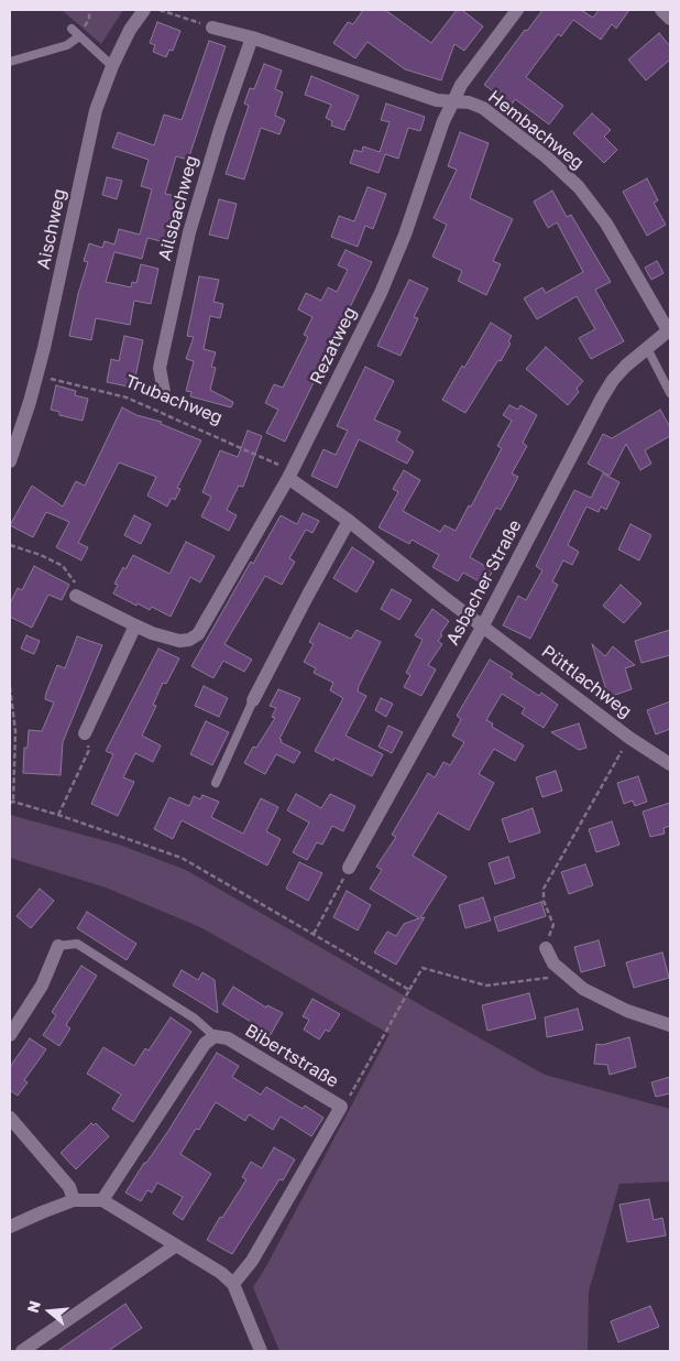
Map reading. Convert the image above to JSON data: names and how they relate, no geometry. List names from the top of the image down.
{
  "streets": {
    "street": [
      "Hembachweg",
      "Ailsbachweg",
      "Aischweg",
      "Rezatweg",
      "Asbacher Straße",
      "Püttlachweg",
      "Bibertstraße"
    ],
    "path": ["Trubachweg"]
  },
  "crossings": [
    ["Hembachweg", "Ailsbachweg"],
    ["Hembachweg", "Rezatweg"],
    ["Hembachweg", "Asbacher Straße"],
    ["Aischweg", "Trubachweg"],
    ["Rezatweg", "Trubachweg"],
    ["Asbacher Straße", "Püttlachweg"]
  ],
  "north": "left"
}
